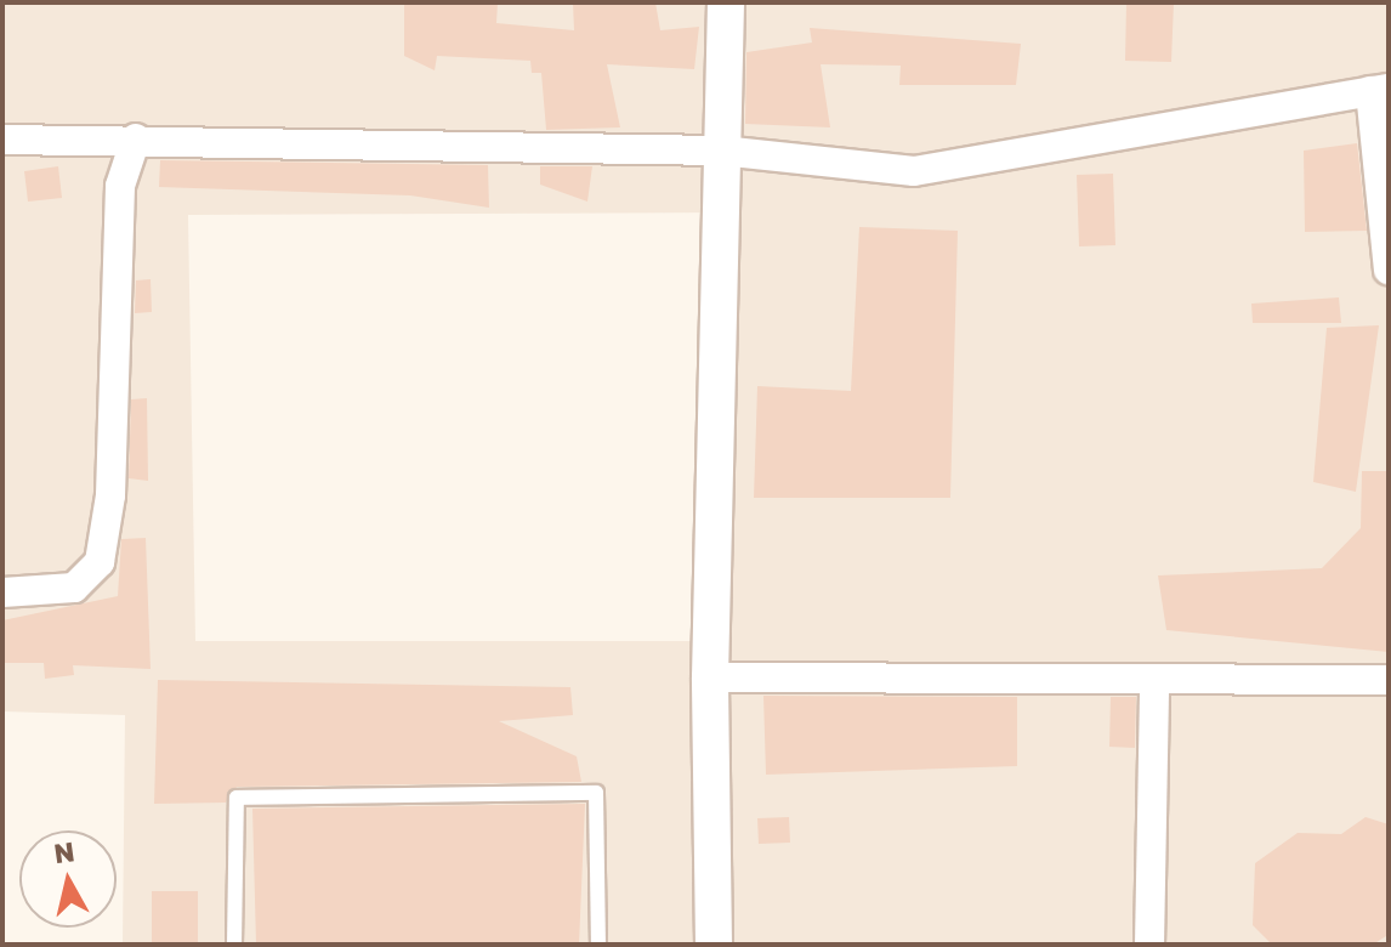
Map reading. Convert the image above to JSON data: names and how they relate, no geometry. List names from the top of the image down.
{
  "north": "top"
}
